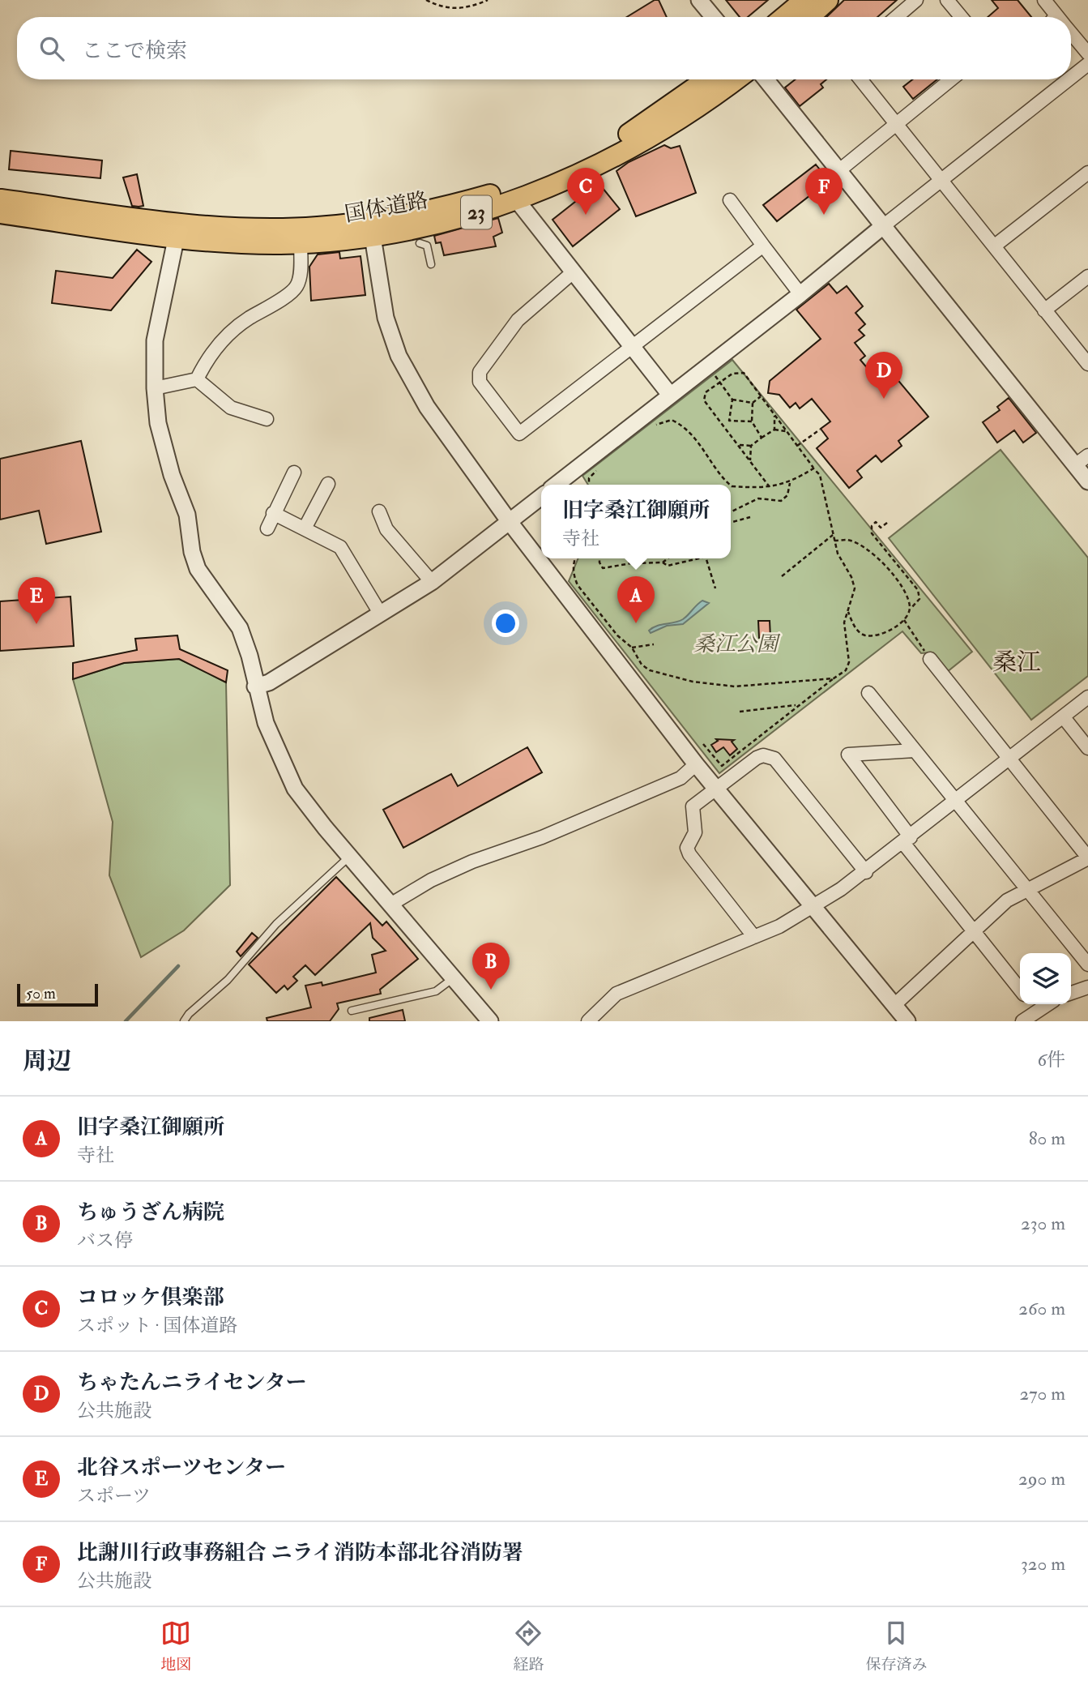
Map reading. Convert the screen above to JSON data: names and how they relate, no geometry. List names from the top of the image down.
{
  "streets": {
    "main road": ["国体道路", "23"]
  },
  "districts": ["桑江"],
  "parks": ["桑江公園"],
  "scale_bar": "50 m",
  "page": {
    "search": "ここで検索",
    "pins": [
      "C",
      "F",
      "D",
      "A",
      "E",
      "B"
    ],
    "popup": ["旧字桑江御願所", "寺社"],
    "scale": "50 m",
    "heading": ["周辺", "6件"],
    "list": [
      {
        "mark": "A",
        "name": "旧字桑江御願所",
        "note": "寺社",
        "value": "80 m"
      },
      {
        "mark": "B",
        "name": "ちゅうざん病院",
        "note": "バス停",
        "value": "230 m"
      },
      {
        "mark": "C",
        "name": "コロッケ倶楽部",
        "note": "スポット · 国体道路",
        "value": "260 m"
      },
      {
        "mark": "D",
        "name": "ちゃたんニライセンター",
        "note": "公共施設",
        "value": "270 m"
      },
      {
        "mark": "E",
        "name": "北谷スポーツセンター",
        "note": "スポーツ",
        "value": "290 m"
      },
      {
        "mark": "F",
        "name": "比謝川行政事務組合 ニライ消防本部北谷消防署",
        "note": "公共施設",
        "value": "320 m"
      }
    ],
    "nav": ["地図", "経路", "保存済み"]
  }
}
